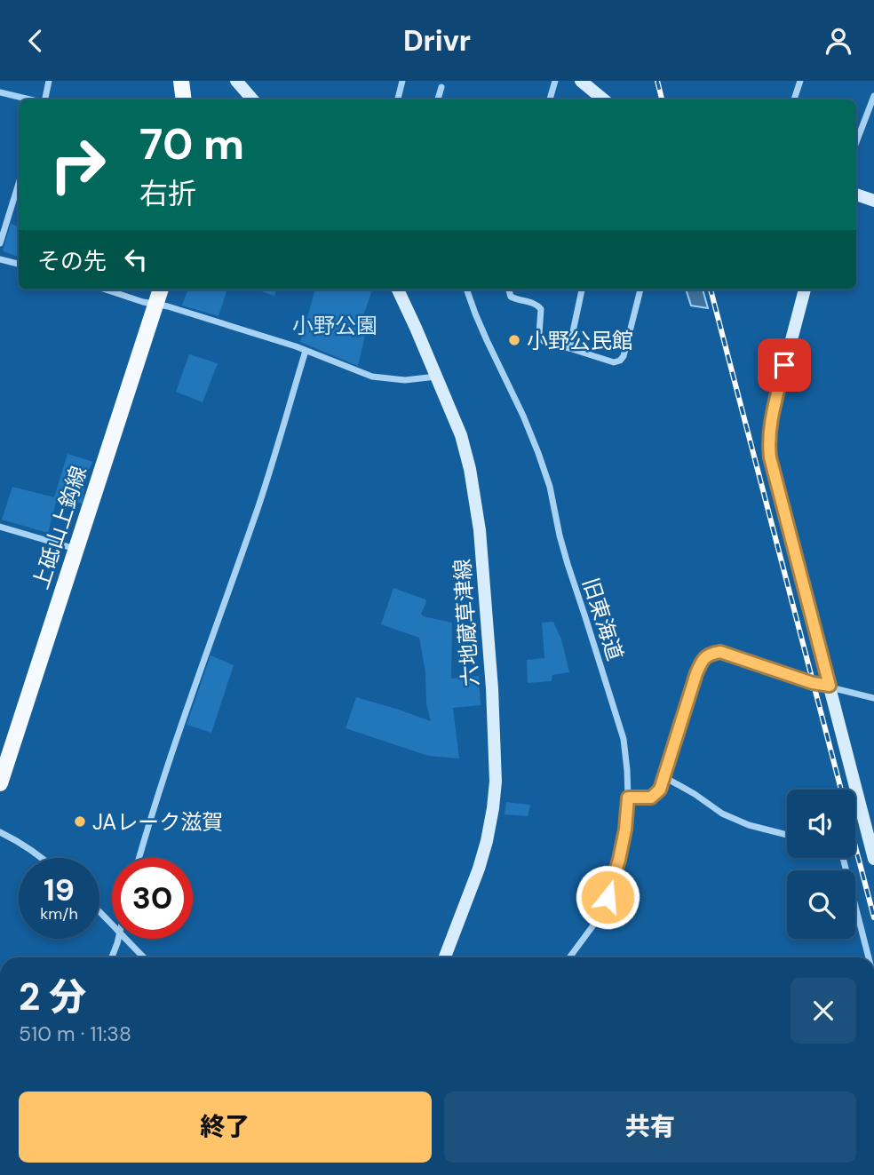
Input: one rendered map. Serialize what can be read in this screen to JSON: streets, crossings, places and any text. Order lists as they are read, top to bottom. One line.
{"streets":{"main road":["上砥山上鈎線","六地蔵草津線"],"street":["旧東海道"]},"parks":["小野公園"],"places":["小野公民館","JAレーク滋賀"],"page":{"header":"Drivr","turn":["70 m","右折"],"then":"その先","speed":"19 km/h","limit":"30","heading":["2 分","510 m · 11:38"],"buttons":["終了","共有"]}}
